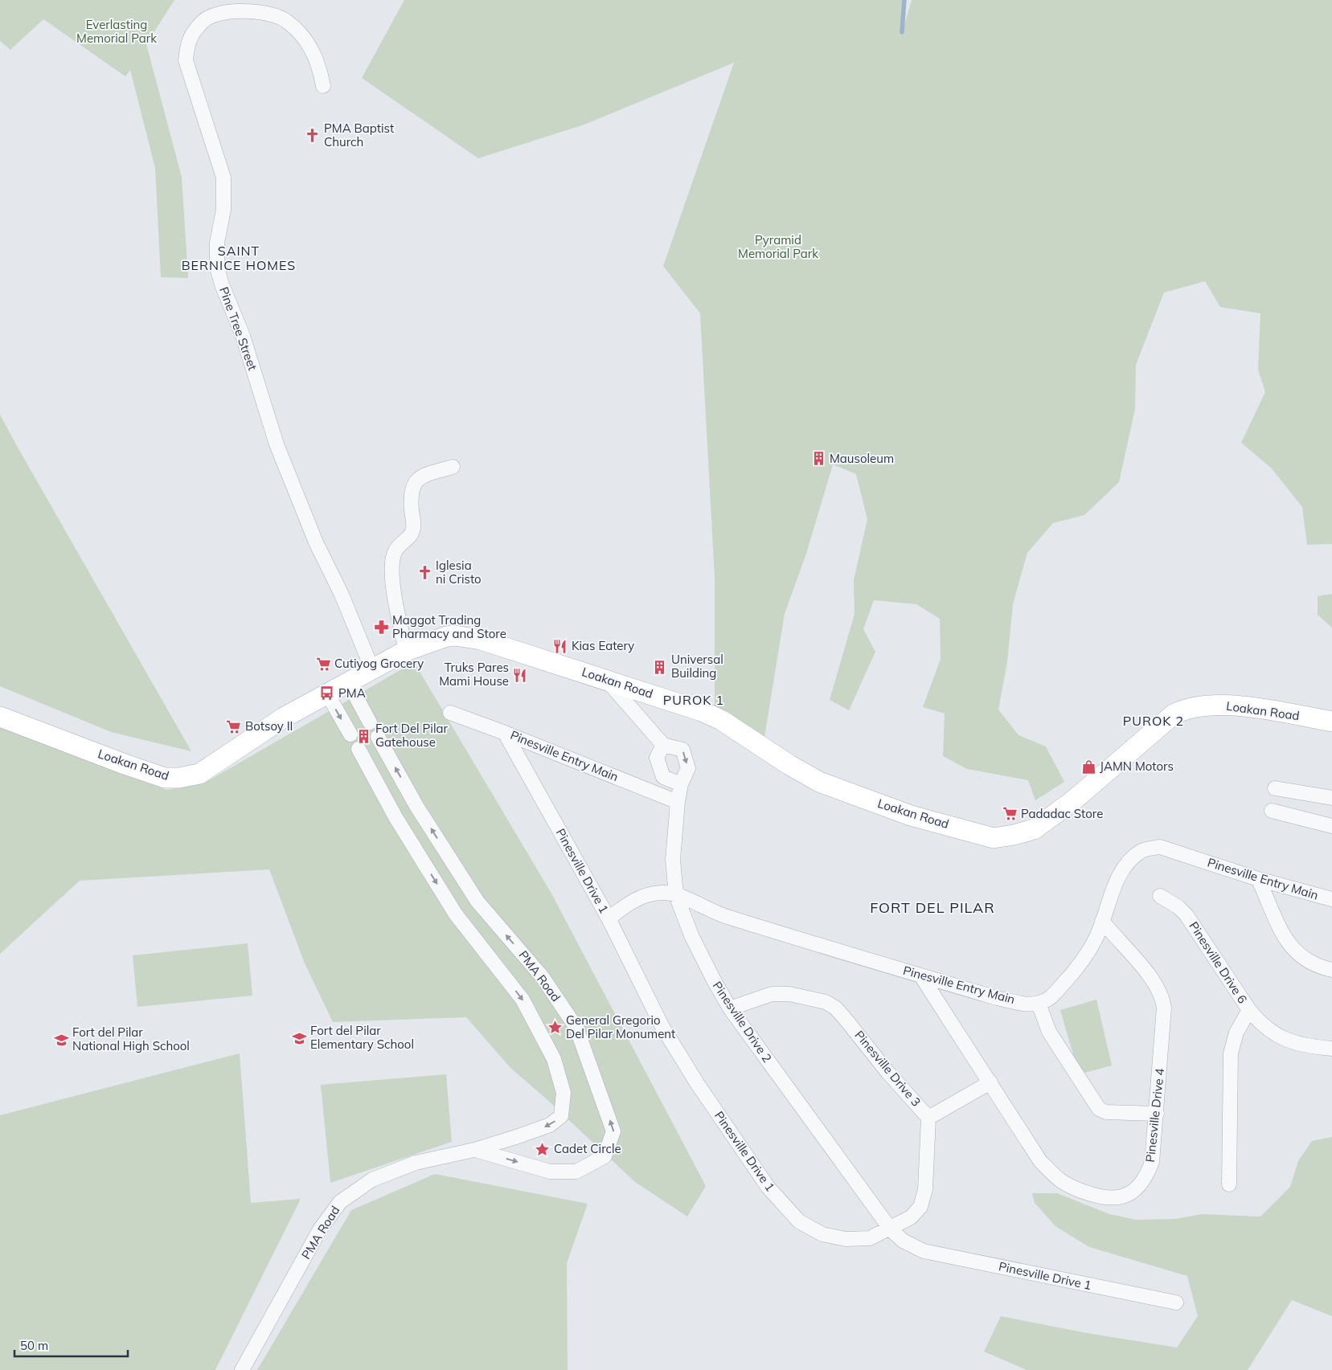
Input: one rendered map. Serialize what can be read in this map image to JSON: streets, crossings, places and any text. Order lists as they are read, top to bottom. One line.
{"streets":{"main road":["Loakan Road"],"street":["Pine Tree Street","Pinesville Entry Main","Pinesville Drive 1","Pinesville Drive 6","PMA Road","Pinesville Drive 2","Pinesville Drive 3","Pinesville Drive 4"]},"crossings":[["Pine Tree Street","Loakan Road"],["Pinesville Entry Main","Pinesville Drive 1"],["Pinesville Entry Main","Pinesville Drive 2"],["Pinesville Entry Main","Pinesville Drive 4"],["Pinesville Drive 1","Pinesville Drive 2"],["Pinesville Drive 1","Pinesville Drive 3"],["Pinesville Drive 2","Pinesville Drive 3"]],"districts":["SAINT BERNICE HOMES","PUROK 1","PUROK 2","FORT DEL PILAR"],"parks":["Everlasting Memorial Park","Pyramid Memorial Park"],"places":{"church":["PMA Baptist Church","Iglesia ni Cristo"],"building":["Mausoleum","Universal Building","Fort Del Pilar Gatehouse"],"pharmacy":["Maggot Trading Pharmacy and Store"],"restaurant":["Kias Eatery","Truks Pares Mami House"],"supermarket":["Cutiyog Grocery","Botsoy II","Padadac Store"],"bus stop":["PMA"],"shop":["JAMN Motors"],"place":["General Gregorio Del Pilar Monument","Cadet Circle"],"school or university":["Fort del Pilar Elementary School","Fort del Pilar National High School"]},"scale_bar":"50 m"}
